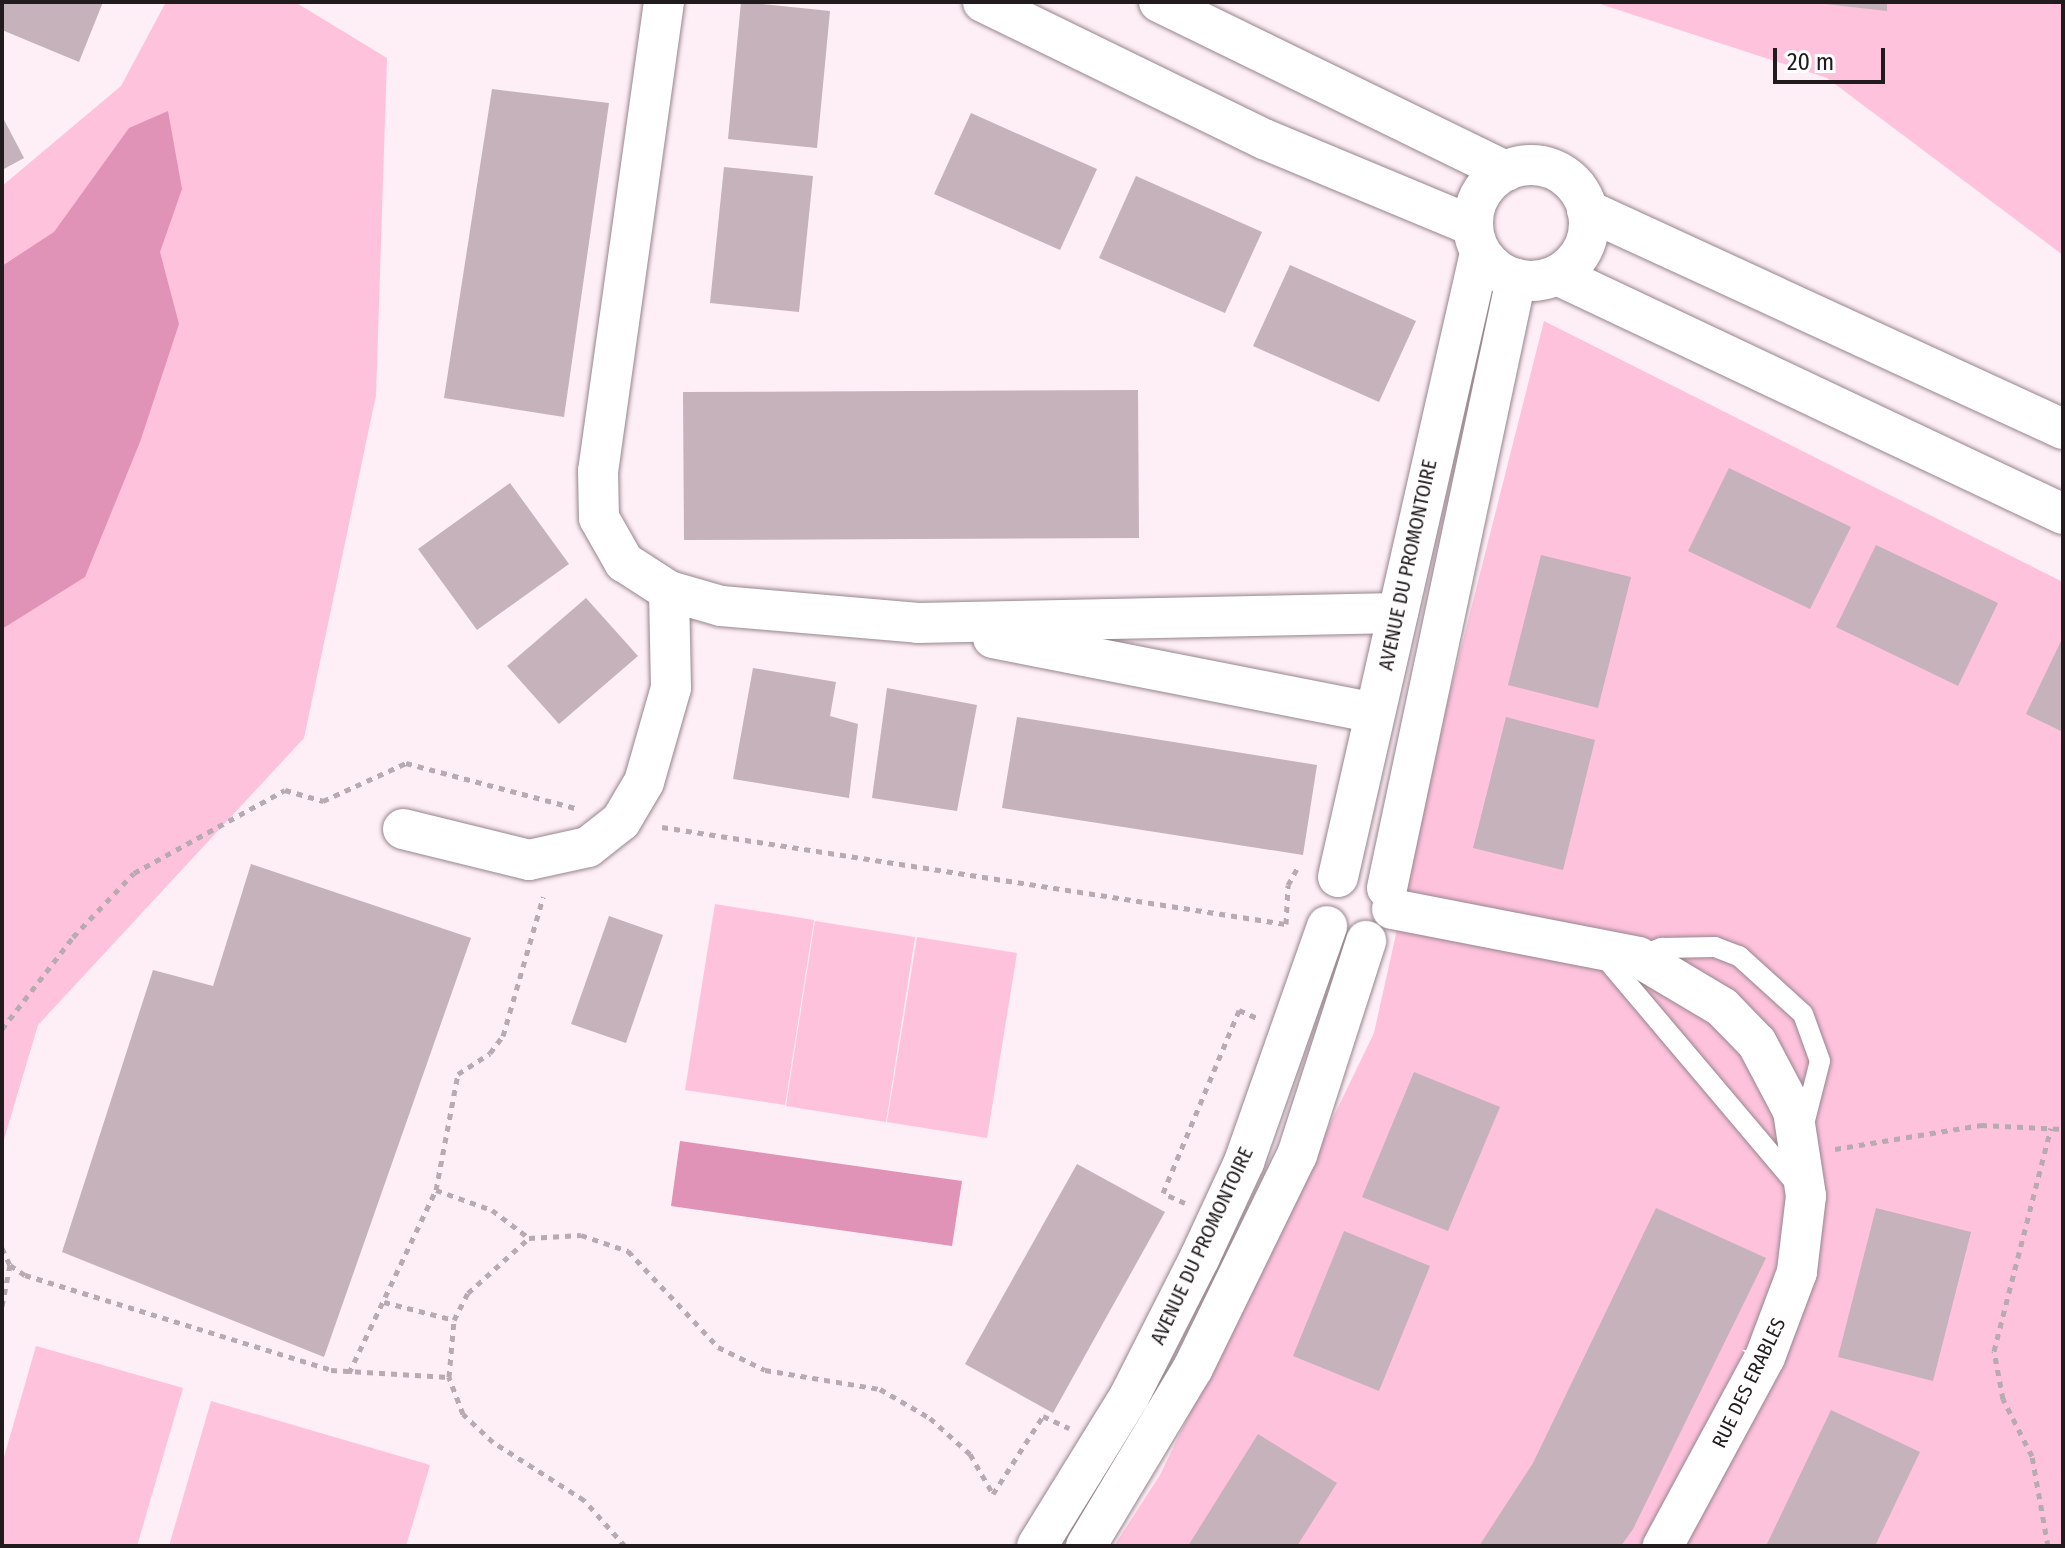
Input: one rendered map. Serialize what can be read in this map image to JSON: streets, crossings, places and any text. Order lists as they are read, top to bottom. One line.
{"streets":{"street":["AVENUE DU PROMONTOIRE","RUE DES ERABLES"]},"crossings":[["AVENUE DU PROMONTOIRE","RUE DES ERABLES"]],"scale_bar":"20 m"}
